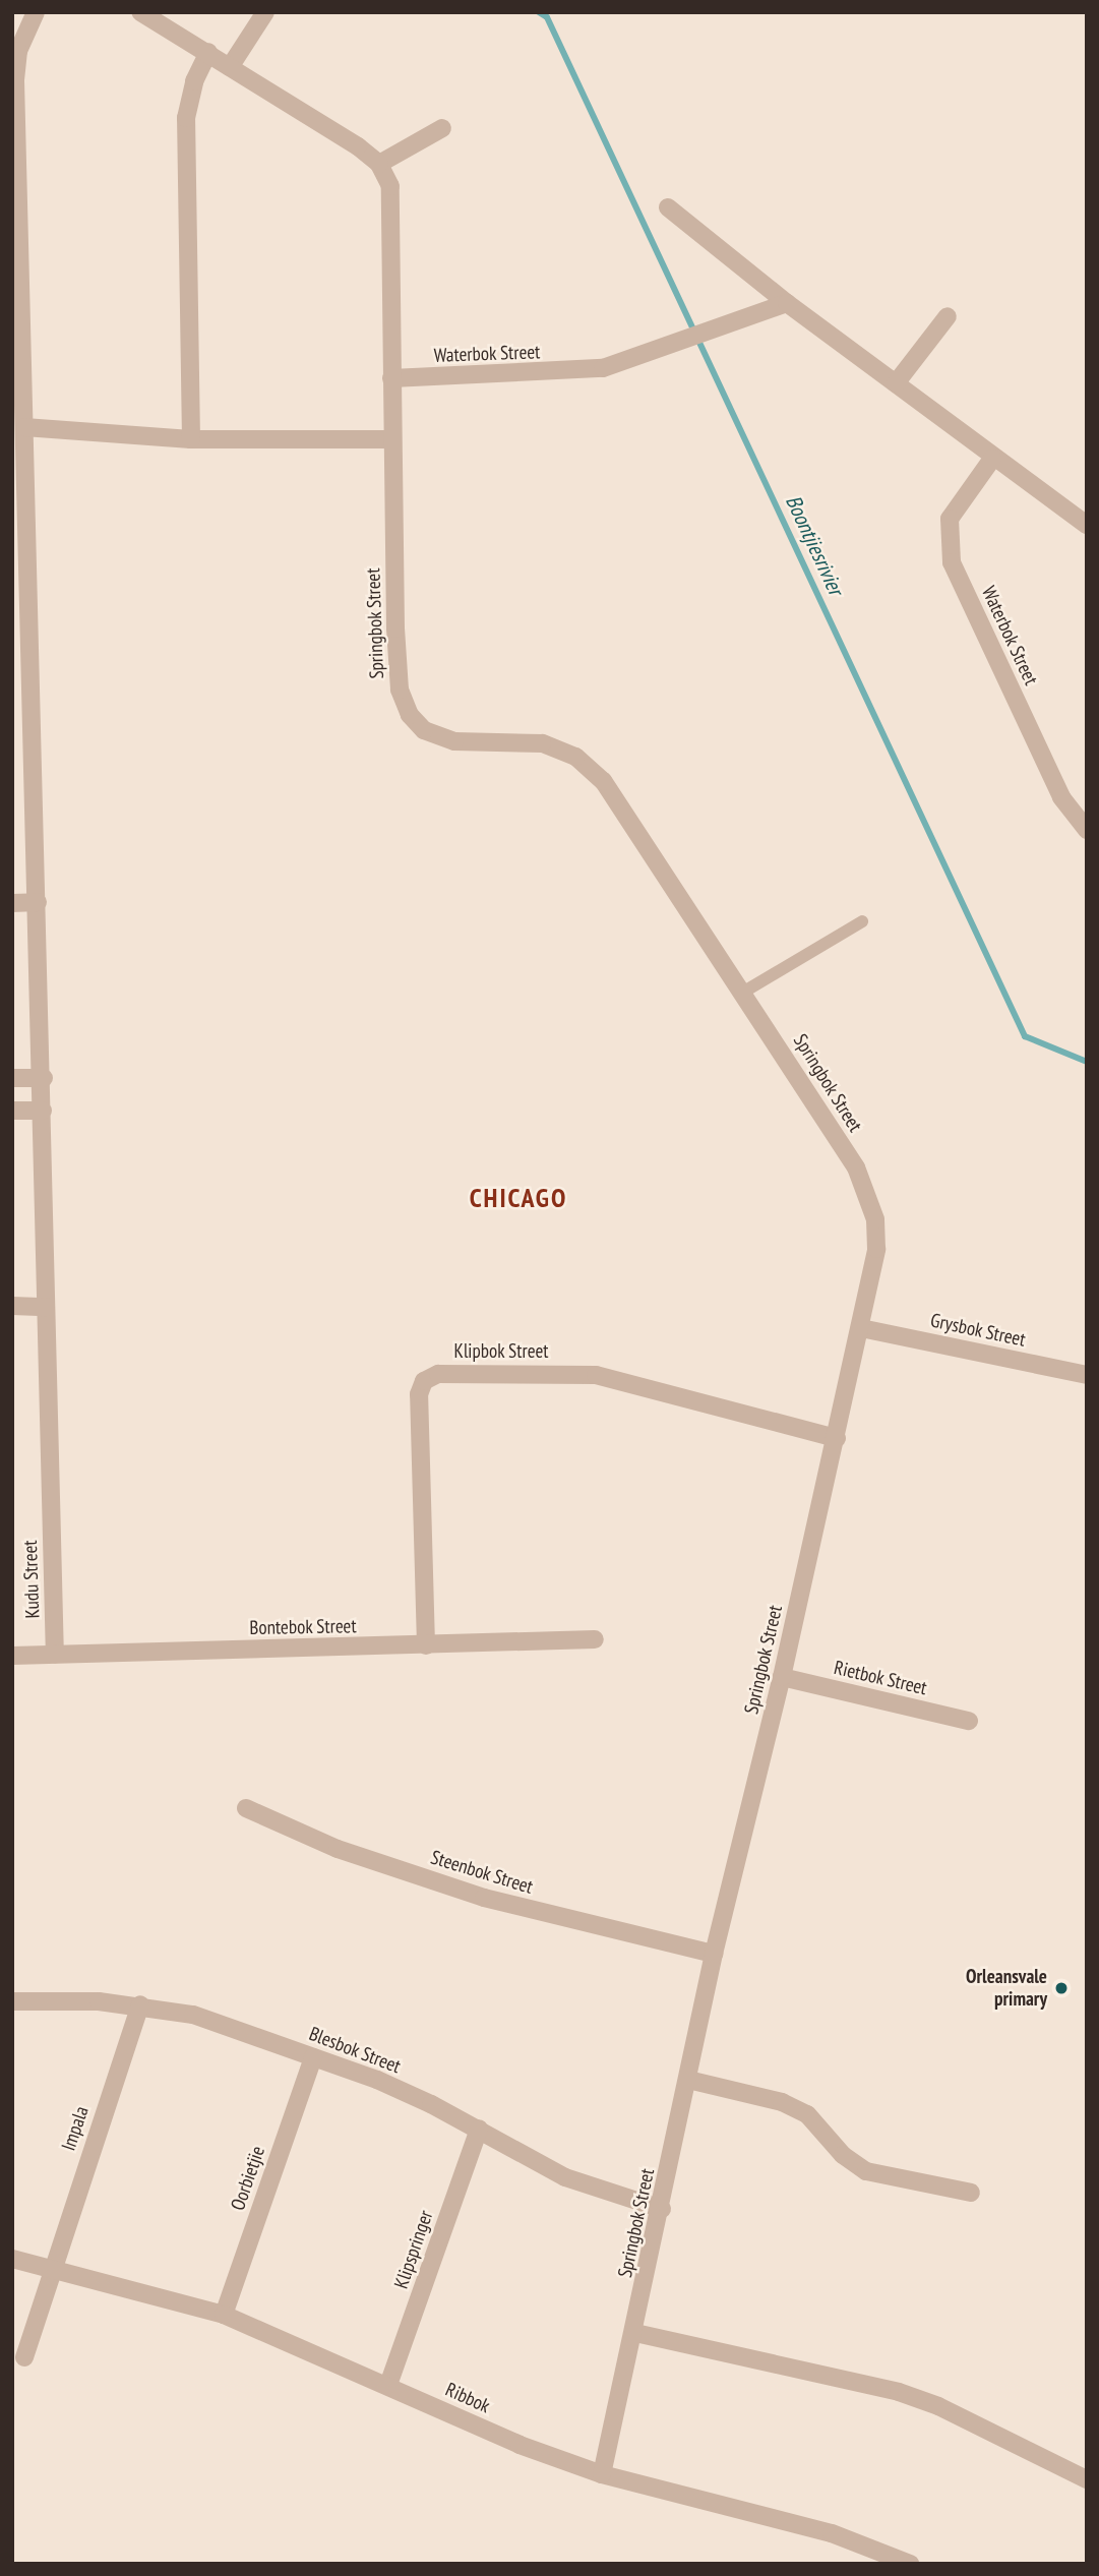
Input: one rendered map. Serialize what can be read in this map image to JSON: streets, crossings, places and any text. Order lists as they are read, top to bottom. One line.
{"streets":{"street":["Waterbok Street","Springbok Street","Grysbok Street","Klipbok Street","Kudu Street","Bontebok Street","Rietbok Street","Steenbok Street","Blesbok Street","Impala","Oorbietjie","Klipspringer","Ribbok"]},"crossings":[["Waterbok Street","Springbok Street"],["Springbok Street","Grysbok Street"],["Springbok Street","Klipbok Street"],["Springbok Street","Rietbok Street"],["Springbok Street","Steenbok Street"],["Springbok Street","Blesbok Street"],["Springbok Street","Ribbok"],["Klipbok Street","Bontebok Street"],["Kudu Street","Bontebok Street"],["Blesbok Street","Impala"],["Blesbok Street","Oorbietjie"],["Blesbok Street","Klipspringer"],["Impala","Ribbok"],["Oorbietjie","Ribbok"],["Klipspringer","Ribbok"]],"districts":["CHICAGO"],"water":["Boontjiesrivier"],"places":["Orleansvale primary"]}
